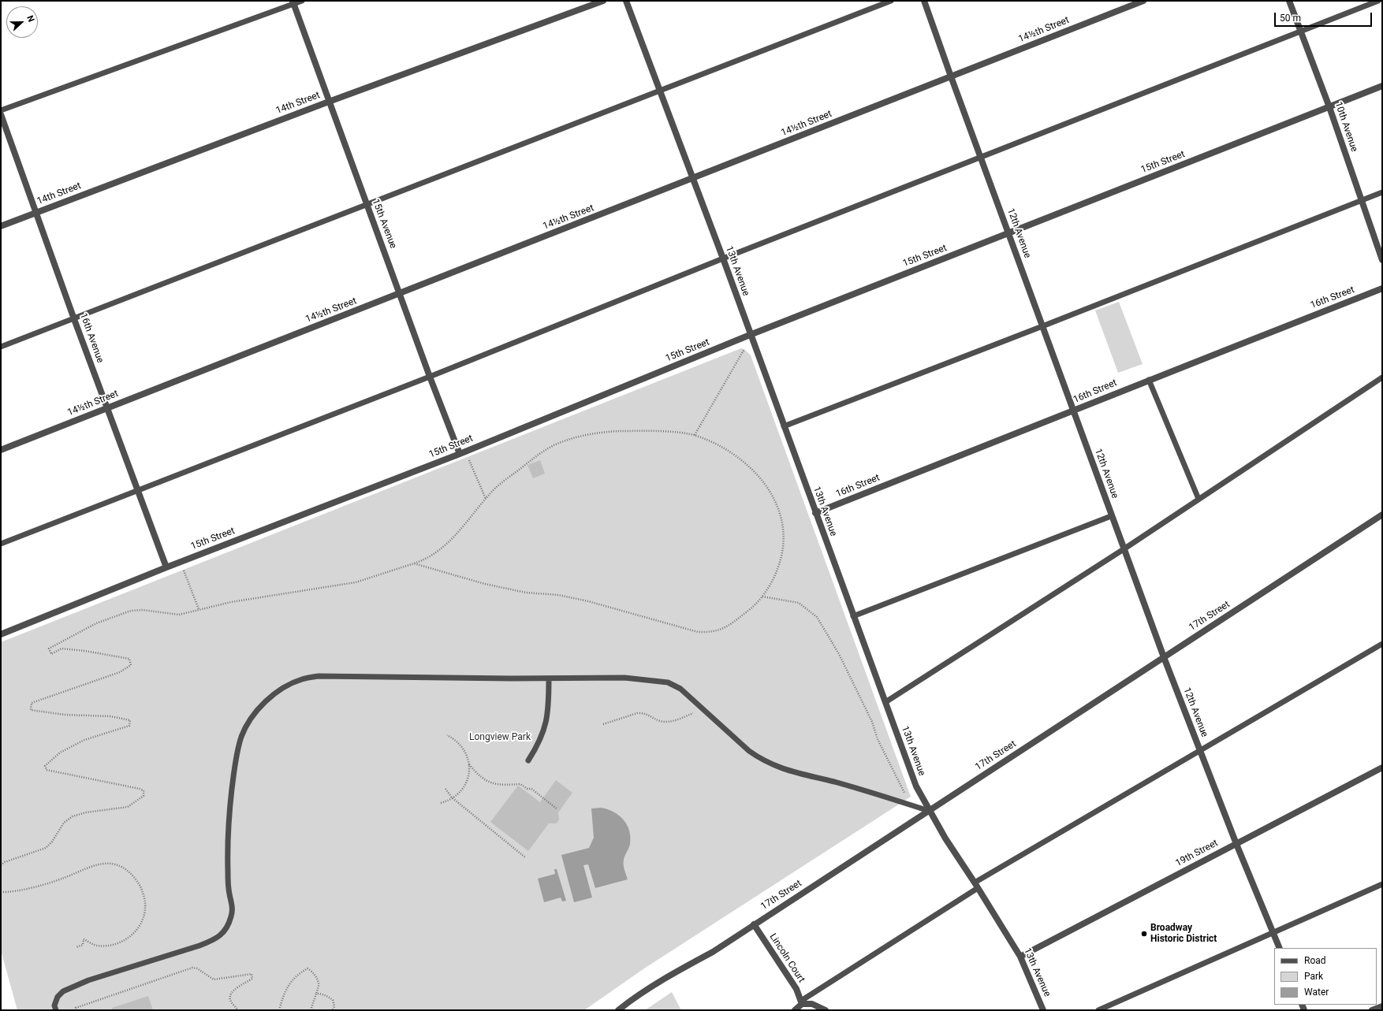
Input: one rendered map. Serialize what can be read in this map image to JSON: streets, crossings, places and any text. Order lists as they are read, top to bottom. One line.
{"streets":{"street":["14½th Street","14th Street","10th Avenue","15th Street","15th Avenue","12th Avenue","13th Avenue","16th Street","16th Avenue","17th Street","19th Street","Lincoln Court"]},"crossings":[["14½th Street","15th Avenue"],["14½th Street","12th Avenue"],["14½th Street","13th Avenue"],["14½th Street","16th Avenue"],["14th Street","15th Avenue"],["14th Street","16th Avenue"],["10th Avenue","15th Street"],["15th Street","15th Avenue"],["15th Street","12th Avenue"],["15th Street","13th Avenue"],["15th Street","16th Avenue"],["12th Avenue","16th Street"],["12th Avenue","17th Street"],["12th Avenue","19th Street"],["13th Avenue","16th Street"],["13th Avenue","17th Street"],["13th Avenue","19th Street"],["17th Street","Lincoln Court"]],"parks":["Longview Park"],"places":["Broadway Historic District"],"legend":["Road","Park","Water"],"scale_bar":"50 m","north":"right"}
